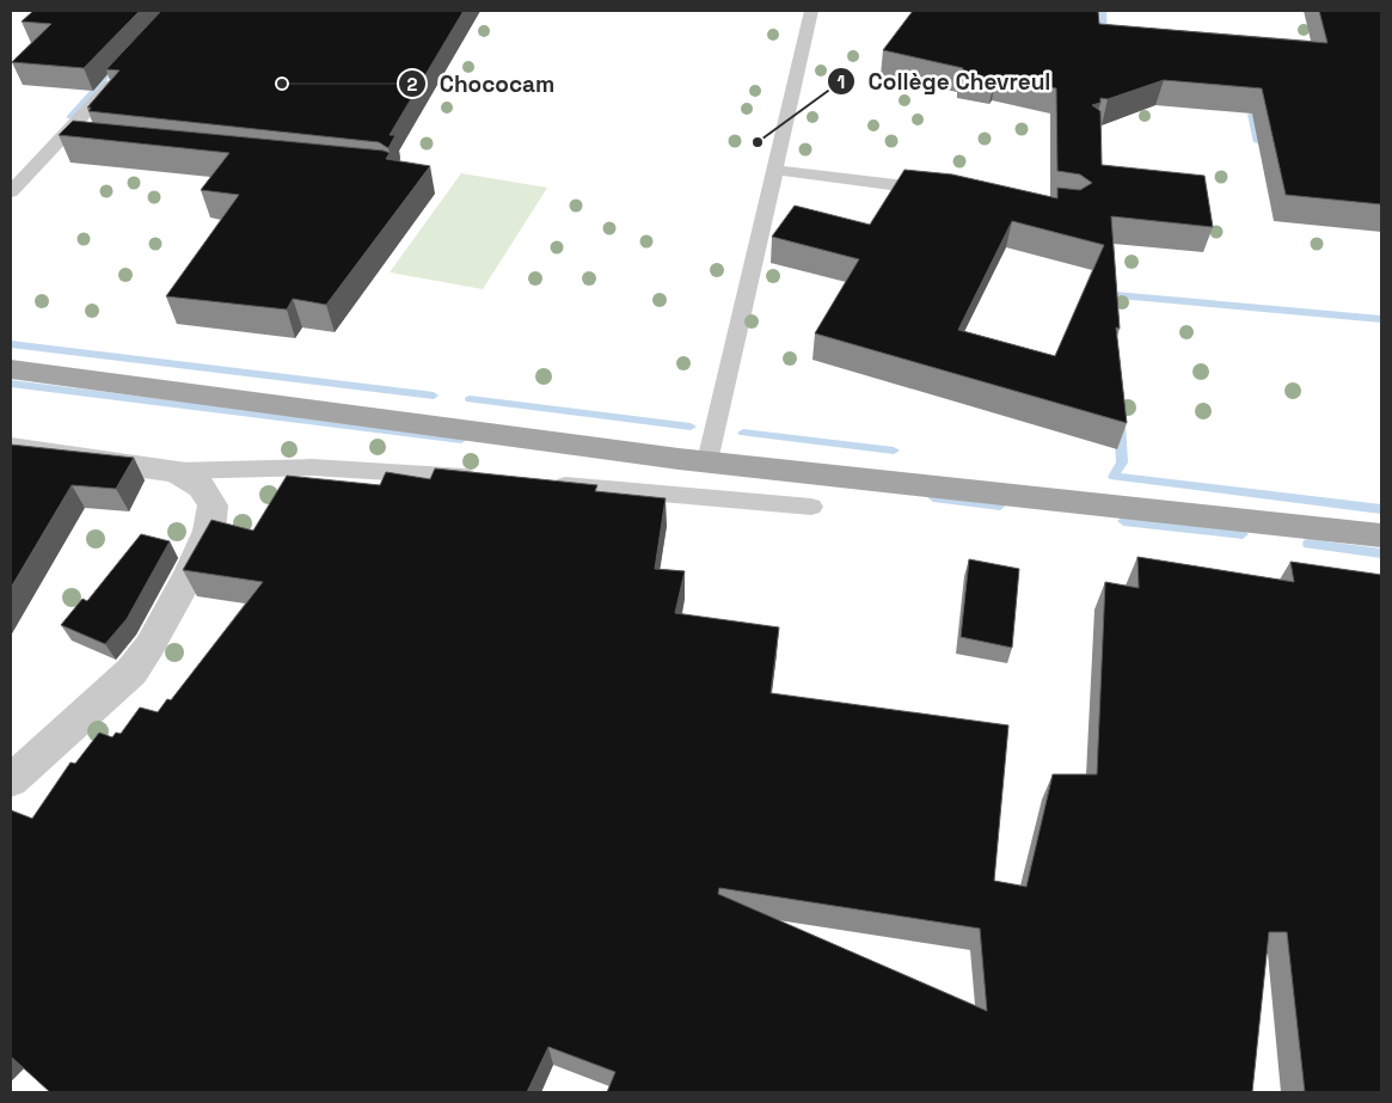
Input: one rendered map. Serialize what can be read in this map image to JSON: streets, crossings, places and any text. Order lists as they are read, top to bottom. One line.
{"places":["Chococam","Collège Chevreul"]}
